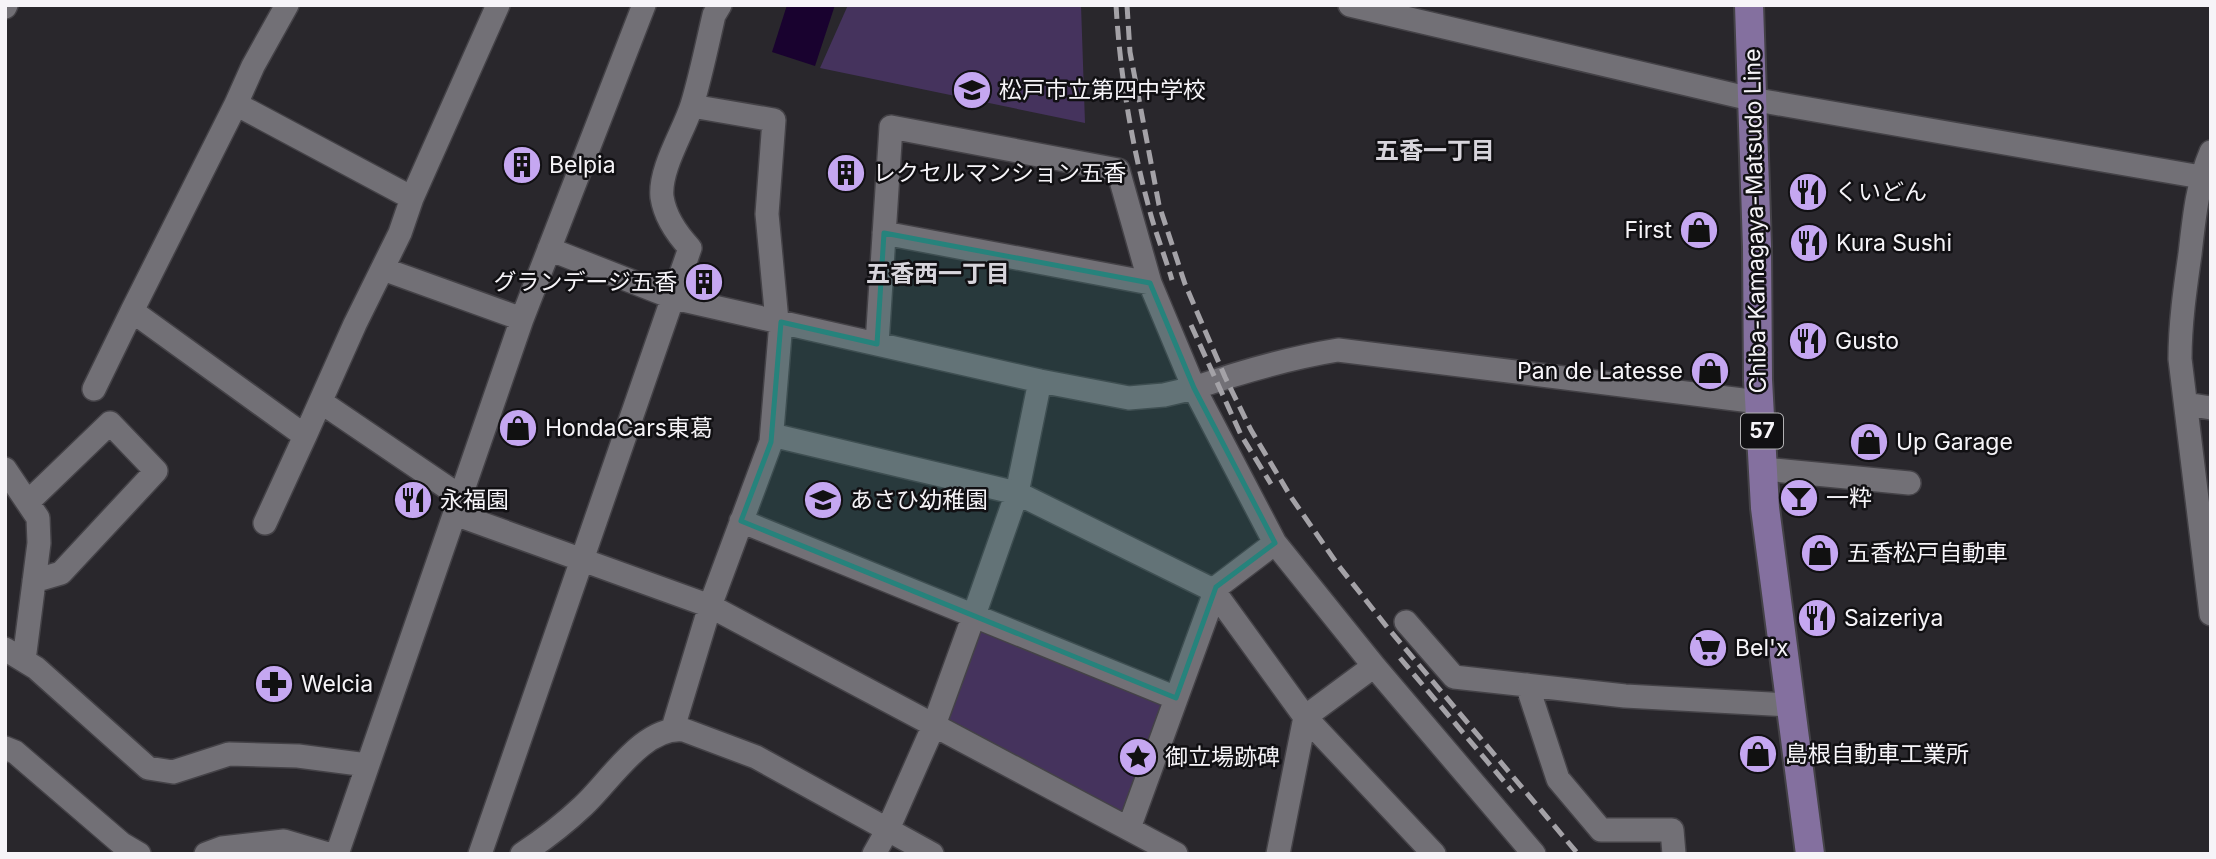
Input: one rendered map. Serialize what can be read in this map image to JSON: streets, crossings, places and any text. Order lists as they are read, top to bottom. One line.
{"streets":{"main road":["Chiba-Kamagaya-Matsudo Line","57"]},"districts":["五香一丁目","五香西一丁目"],"places":{"school or university":["松戸市立第四中学校","あさひ幼稚園"],"building":["Belpia","レクセルマンション五香","グランデージ五香"],"restaurant":["くいどん","Kura Sushi","Gusto","永福園","Saizeriya"],"shop":["First","Pan de Latesse","HondaCars東葛","Up Garage","五香松戸自動車","島根自動車工業所"],"bar":["一粋"],"supermarket":["Bel'x"],"pharmacy":["Welcia"],"place":["御立場跡碑"]}}
